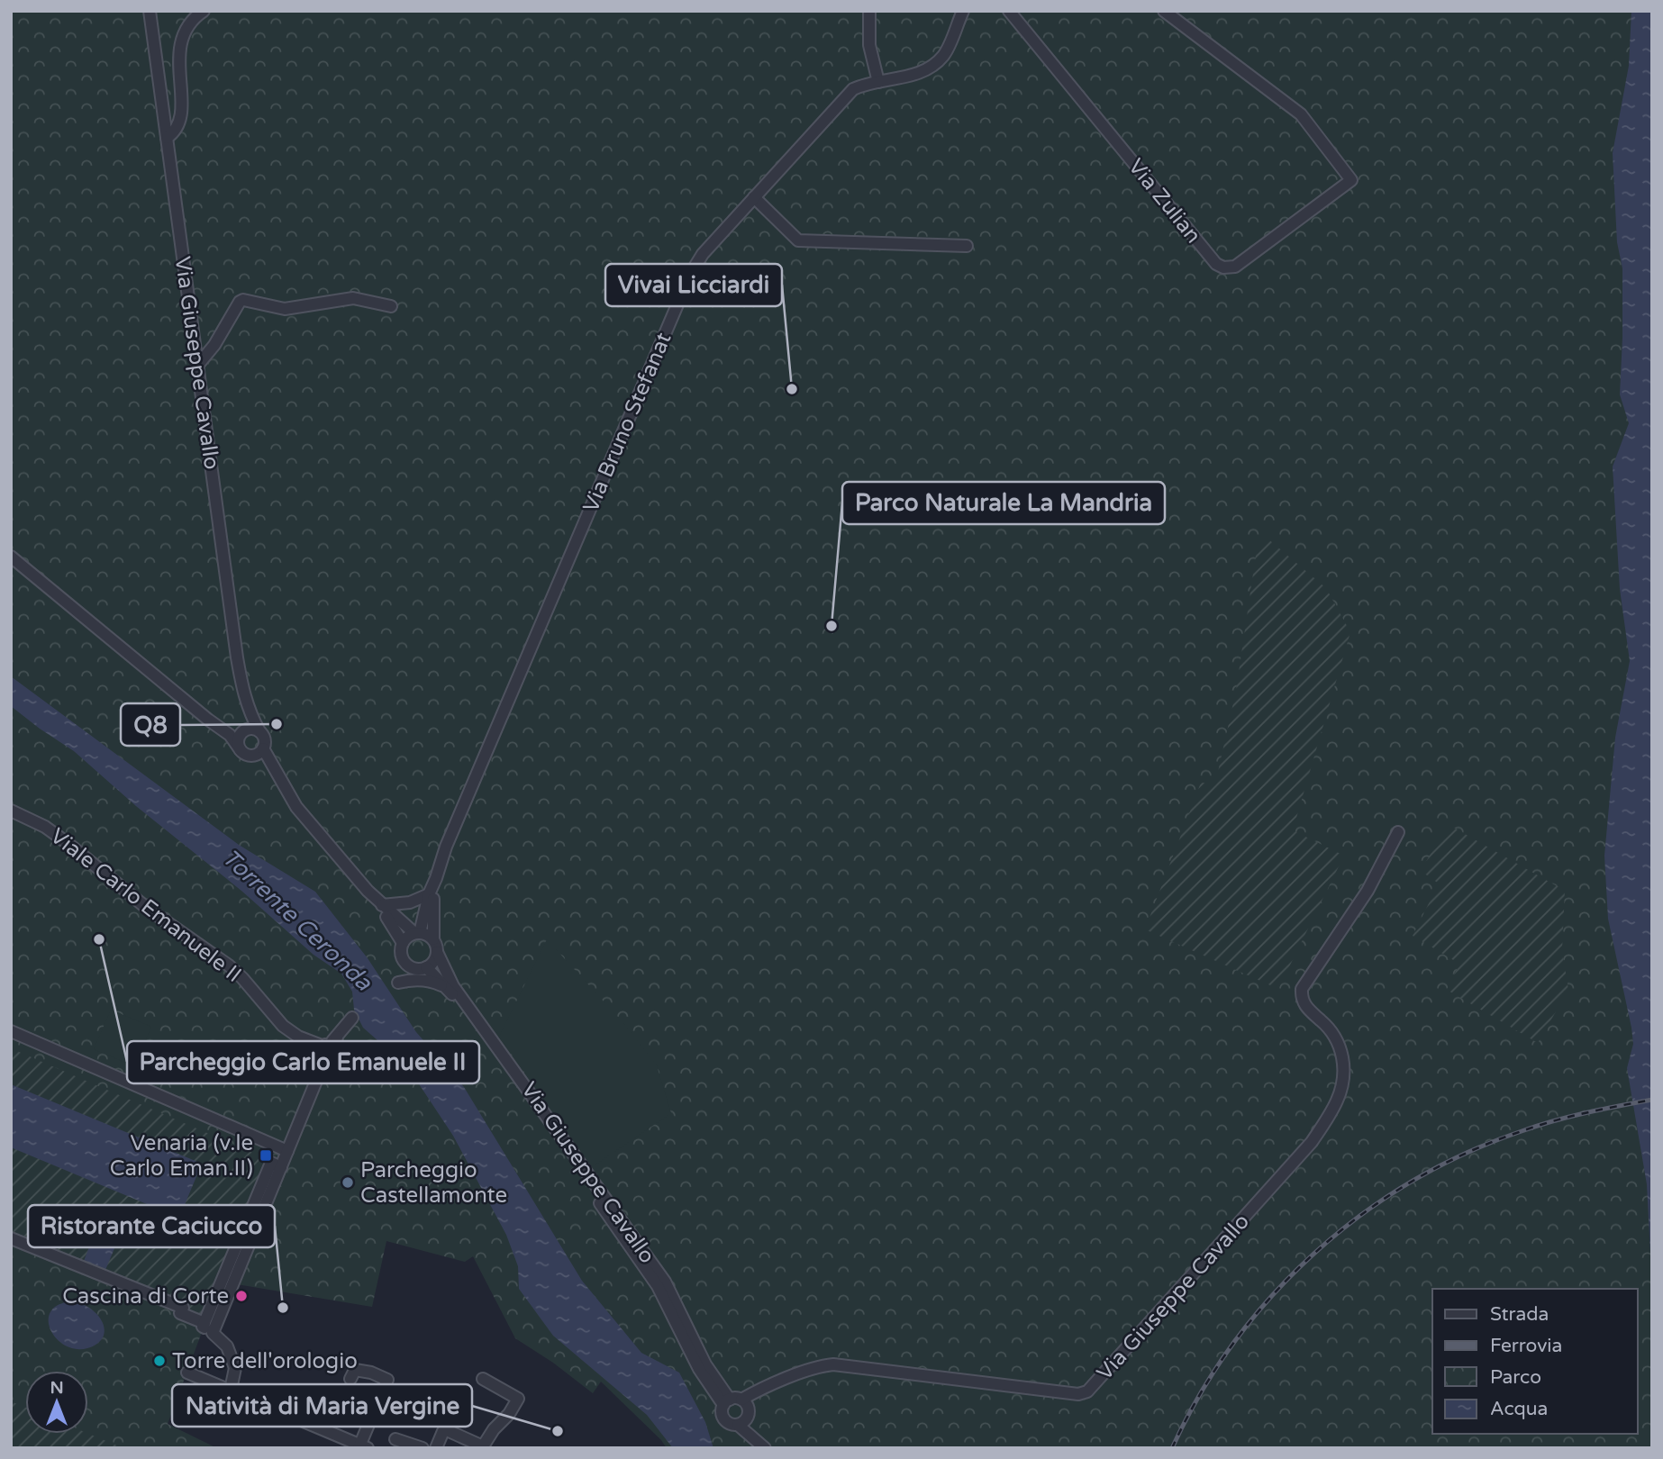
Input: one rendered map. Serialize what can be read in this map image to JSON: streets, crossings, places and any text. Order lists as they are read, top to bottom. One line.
{"streets":{"street":["Via Zulian","Via Giuseppe Cavallo","Via Bruno Stefanat","Viale Carlo Emanuele II"]},"crossings":[["Via Giuseppe Cavallo","Via Bruno Stefanat"]],"water":["Torrente Ceronda"],"places":{"other":["Vivai Licciardi","Parco Naturale La Mandria","Q8","Parcheggio Carlo Emanuele II","Parcheggio Castellamonte","Cascina di Corte","Ristorante Caciucco","Torre dell'orologio","Natività di Maria Vergine"],"transit":["Venaria (v.le Carlo Eman.II)"]},"legend":["Strada","Ferrovia","Parco","Acqua"],"north":"top"}
